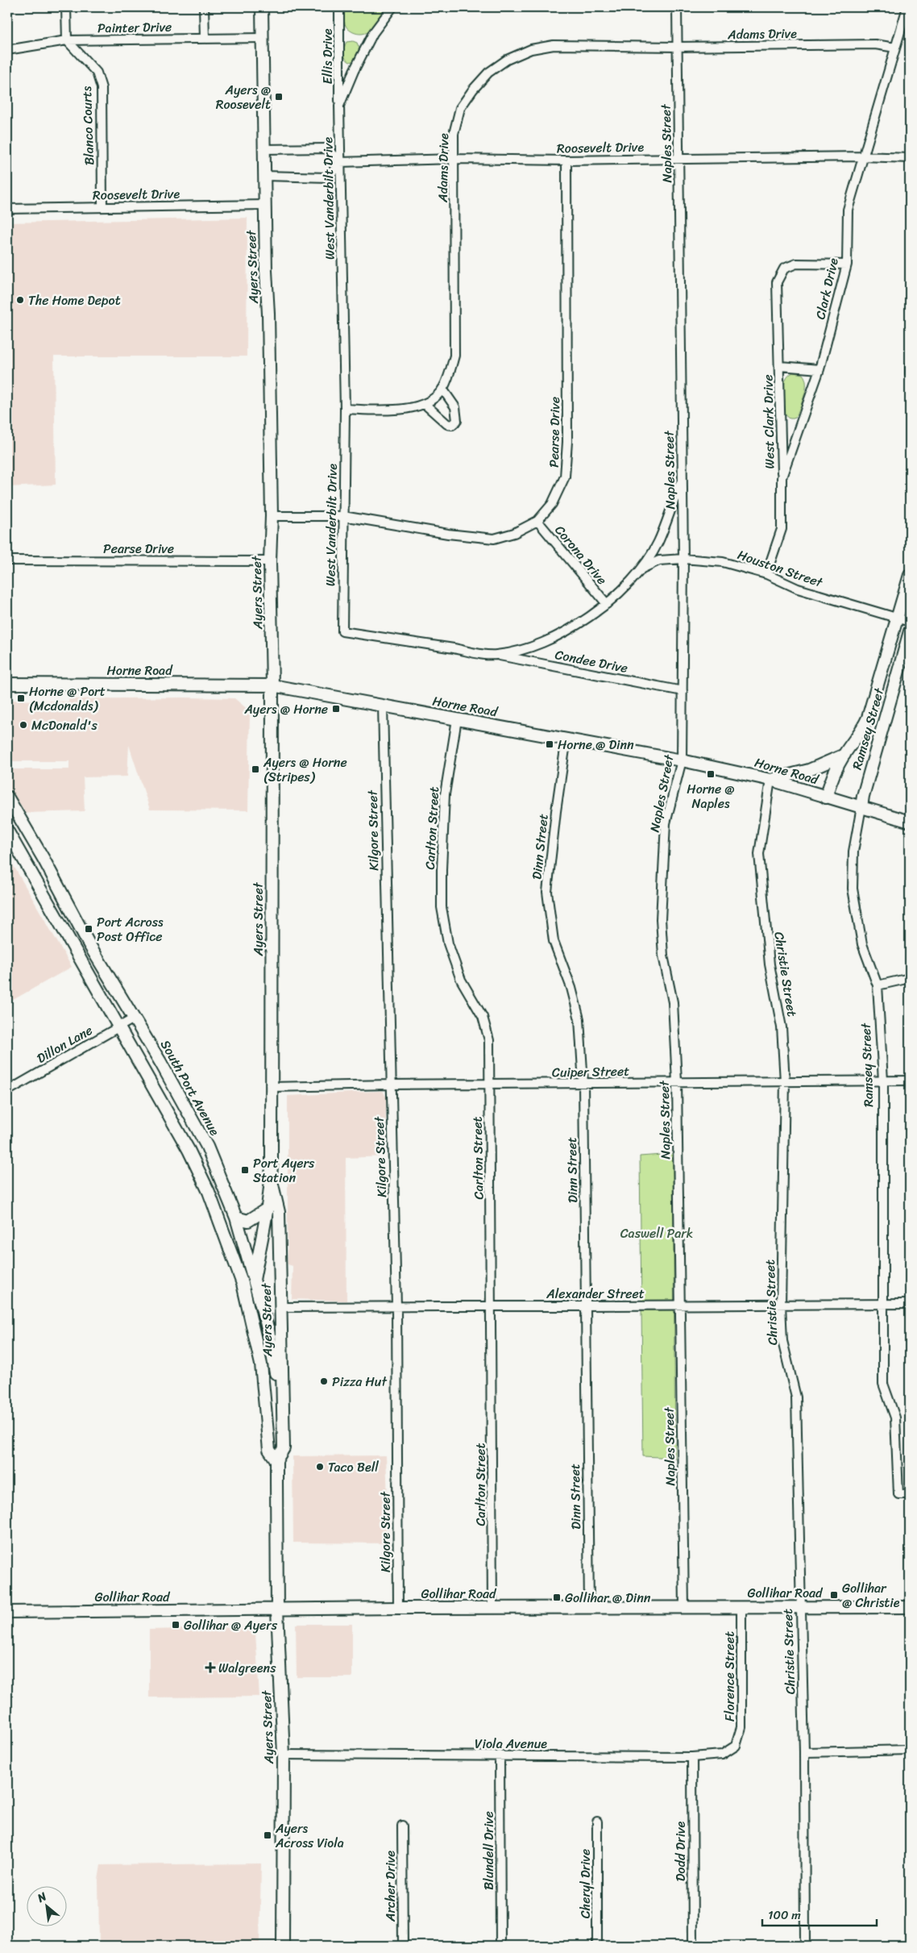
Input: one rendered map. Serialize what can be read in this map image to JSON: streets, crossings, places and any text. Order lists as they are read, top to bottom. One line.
{"streets":{"main road":["Ayers Street","Horne Road","Ramsey Street","South Port Avenue","Gollihar Road"],"street":["Painter Drive","Adams Drive","Ellis Drive","Blanco Courts","Naples Street","Roosevelt Drive","West Vanderbilt Drive","Clark Drive","West Clark Drive","Pearse Drive","Corona Drive","Houston Street","Condee Drive","Carlton Street","Kilgore Street","Dinn Street","Christie Street","Dillon Lane","Cuiper Street","Alexander Street","Florence Street","Viola Avenue","Blundell Drive","Dodd Drive","Cheryl Drive","Archer Drive"]},"crossings":[["Painter Drive","Blanco Courts"],["Painter Drive","Ayers Street"],["Adams Drive","Naples Street"],["Adams Drive","Roosevelt Drive"],["Adams Drive","West Vanderbilt Drive"],["Adams Drive","Clark Drive"],["Ellis Drive","West Vanderbilt Drive"],["Blanco Courts","Roosevelt Drive"],["Naples Street","Roosevelt Drive"],["Naples Street","West Vanderbilt Drive"],["Naples Street","Houston Street"],["Naples Street","Condee Drive"],["Naples Street","Horne Road"],["Naples Street","Cuiper Street"],["Naples Street","Alexander Street"],["Naples Street","Gollihar Road"],["Roosevelt Drive","West Vanderbilt Drive"],["Roosevelt Drive","Ayers Street"],["Roosevelt Drive","Clark Drive"],["Roosevelt Drive","Pearse Drive"],["West Vanderbilt Drive","Pearse Drive"],["West Vanderbilt Drive","Corona Drive"],["West Vanderbilt Drive","Houston Street"],["West Vanderbilt Drive","Condee Drive"],["Ayers Street","Pearse Drive"],["Ayers Street","Horne Road"],["Ayers Street","Cuiper Street"],["Ayers Street","South Port Avenue"],["Ayers Street","Alexander Street"],["Ayers Street","Gollihar Road"],["Ayers Street","Viola Avenue"],["Clark Drive","West Clark Drive"],["Clark Drive","Houston Street"],["Pearse Drive","Corona Drive"],["Houston Street","Ramsey Street"],["Horne Road","Ramsey Street"],["Horne Road","Carlton Street"],["Horne Road","Kilgore Street"],["Horne Road","Dinn Street"],["Horne Road","Christie Street"],["Ramsey Street","Cuiper Street"],["Ramsey Street","Alexander Street"],["Carlton Street","Cuiper Street"],["Carlton Street","Alexander Street"],["Carlton Street","Gollihar Road"],["Kilgore Street","Cuiper Street"],["Kilgore Street","Alexander Street"],["Kilgore Street","Gollihar Road"],["Dinn Street","Cuiper Street"],["Dinn Street","Alexander Street"],["Dinn Street","Gollihar Road"],["Christie Street","Cuiper Street"],["Christie Street","Alexander Street"],["Christie Street","Gollihar Road"],["Dillon Lane","South Port Avenue"],["Gollihar Road","Florence Street"],["Florence Street","Viola Avenue"],["Viola Avenue","Blundell Drive"],["Viola Avenue","Dodd Drive"]],"parks":["Caswell Park"],"places":{"transit":["Ayers @ Roosevelt","Horne @ Port (Mcdonalds)","Ayers @ Horne","Horne @ Dinn","Ayers @ Horne (Stripes)","Horne @ Naples","Port Across Post Office","Port Ayers Station","Gollihar @ Christie","Gollihar @ Dinn","Gollihar @ Ayers","Ayers Across Viola"],"other":["The Home Depot","McDonald's","Pizza Hut","Taco Bell"],"health":["Walgreens"]},"scale_bar":"100 m","north":"top left"}
